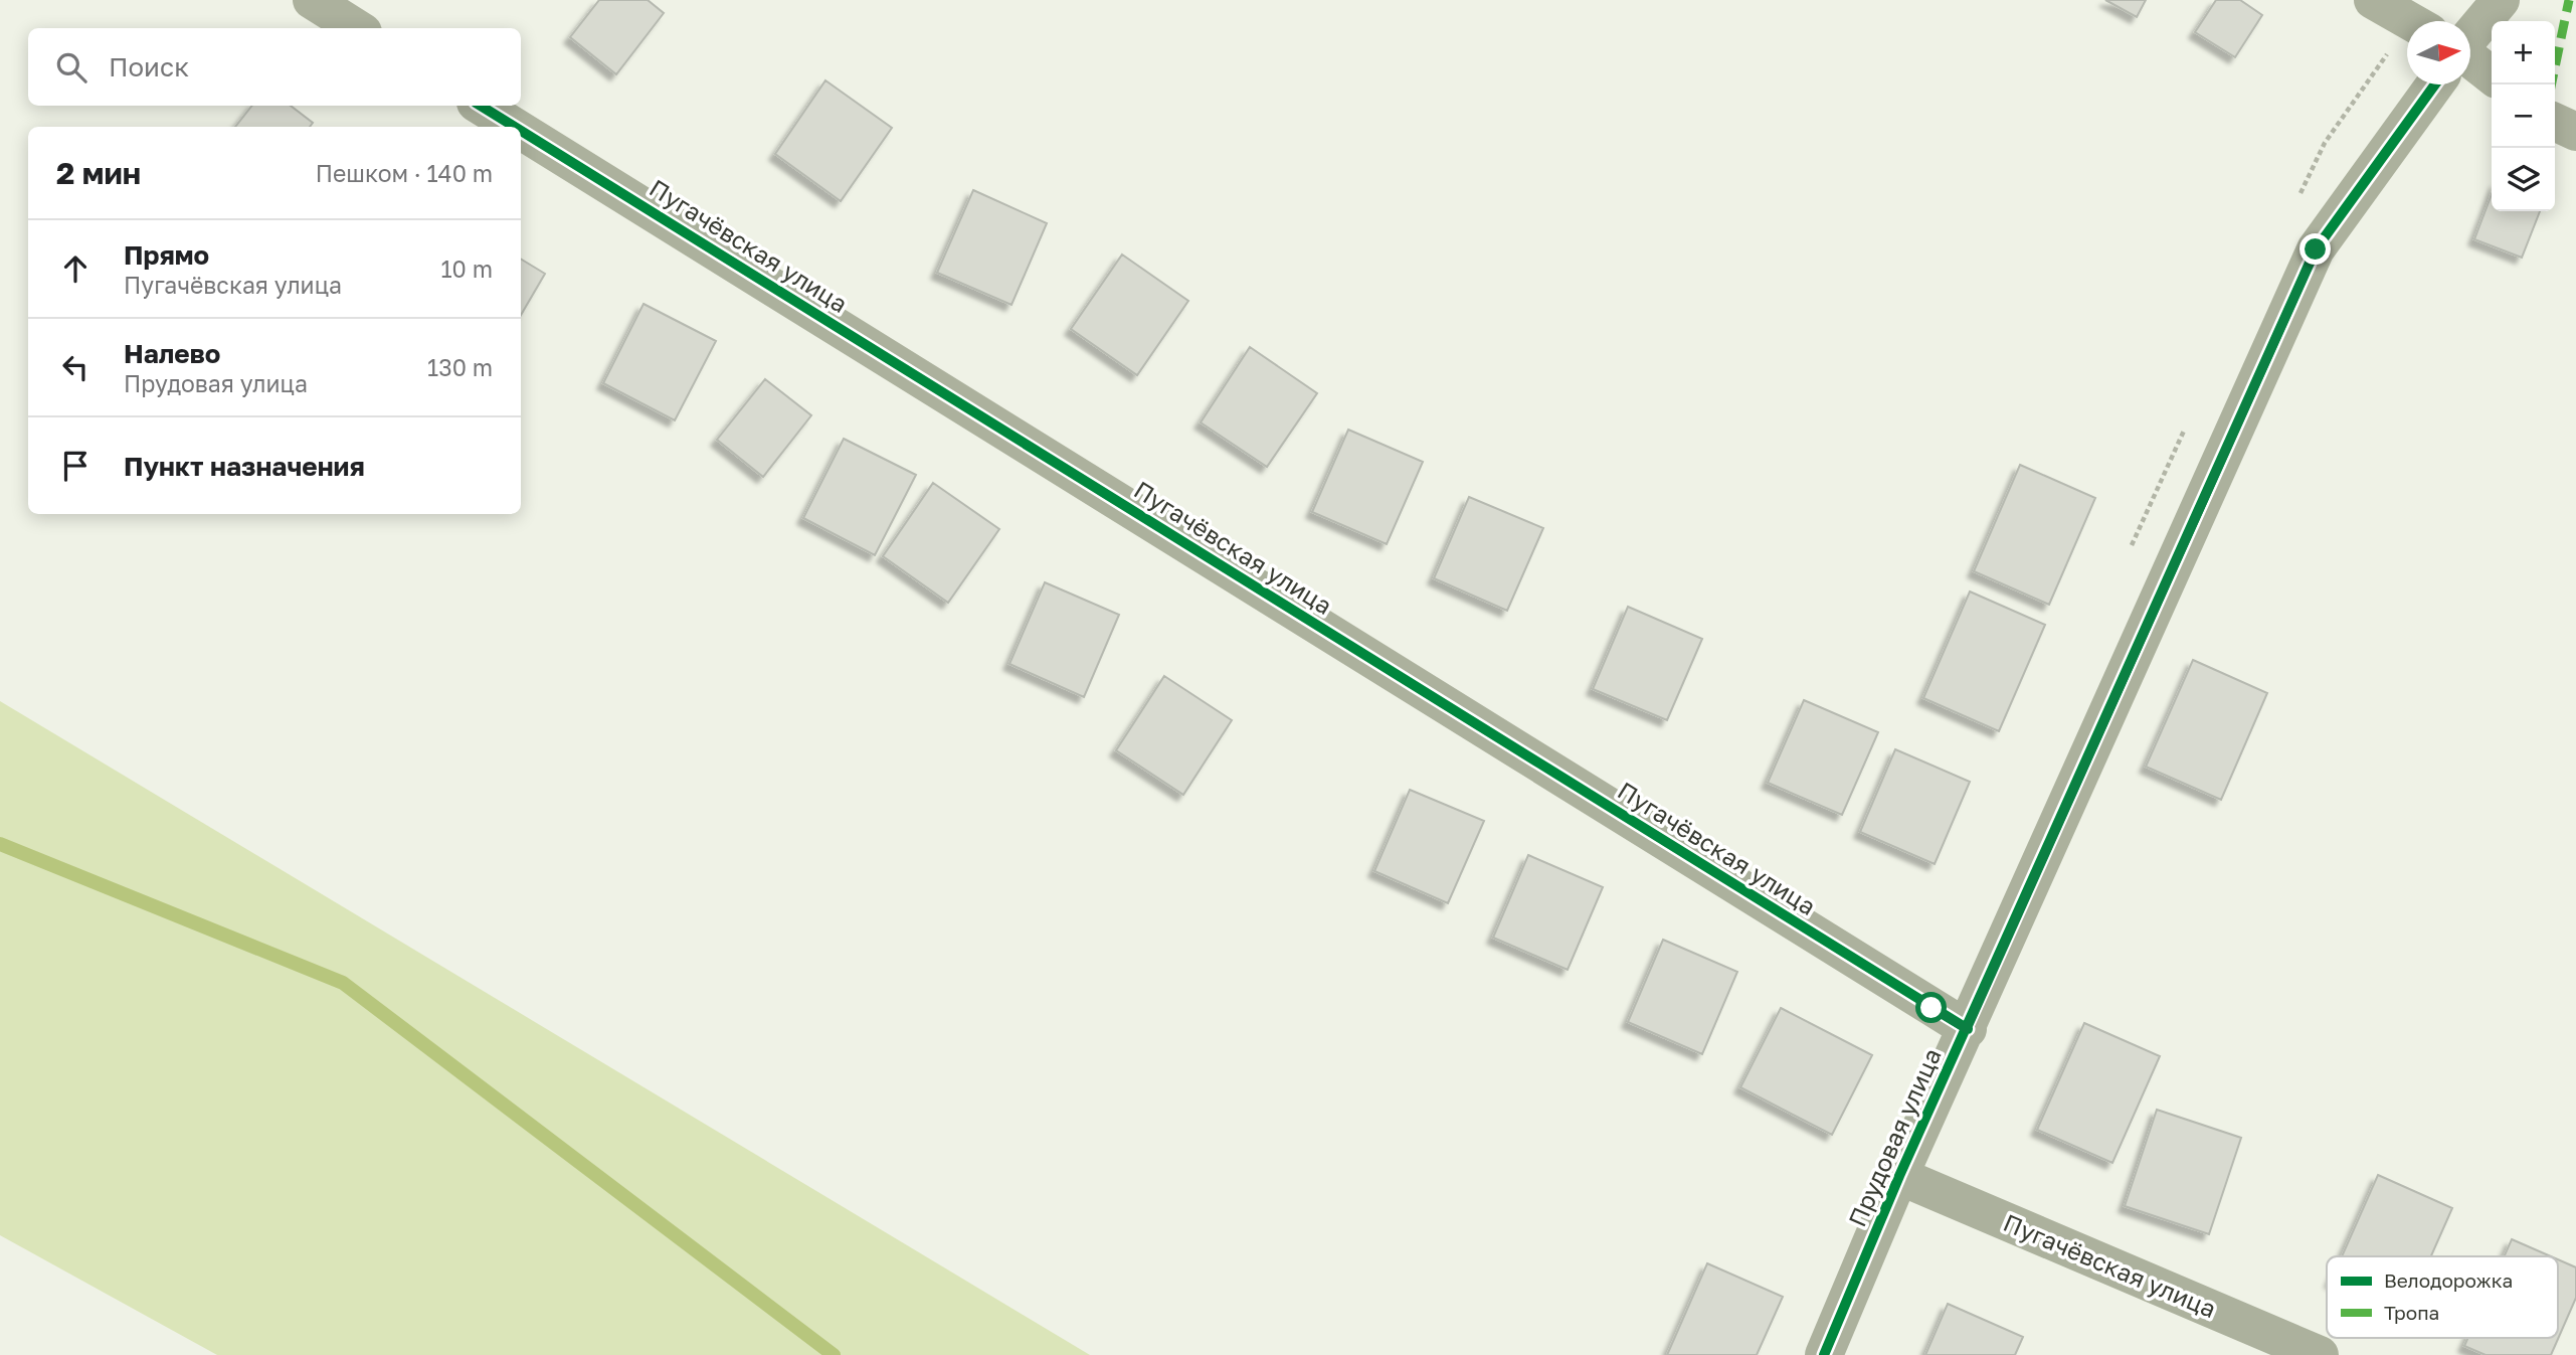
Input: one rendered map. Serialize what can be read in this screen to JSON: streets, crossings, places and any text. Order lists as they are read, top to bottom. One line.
{"streets":{"street":["Пугачёвская улица","Прудовая улица"]},"crossings":[["Пугачёвская улица","Прудовая улица"]],"legend":["Велодорожка","Тропа"],"north":"right","page":{"map_buttons":["+","−"],"search":"Поиск","heading":["2 мин","Пешком · 140 m"],"list":[["Прямо","Пугачёвская улица","10 m"],["Налево","Прудовая улица","130 m"],"Пункт назначения"]}}
